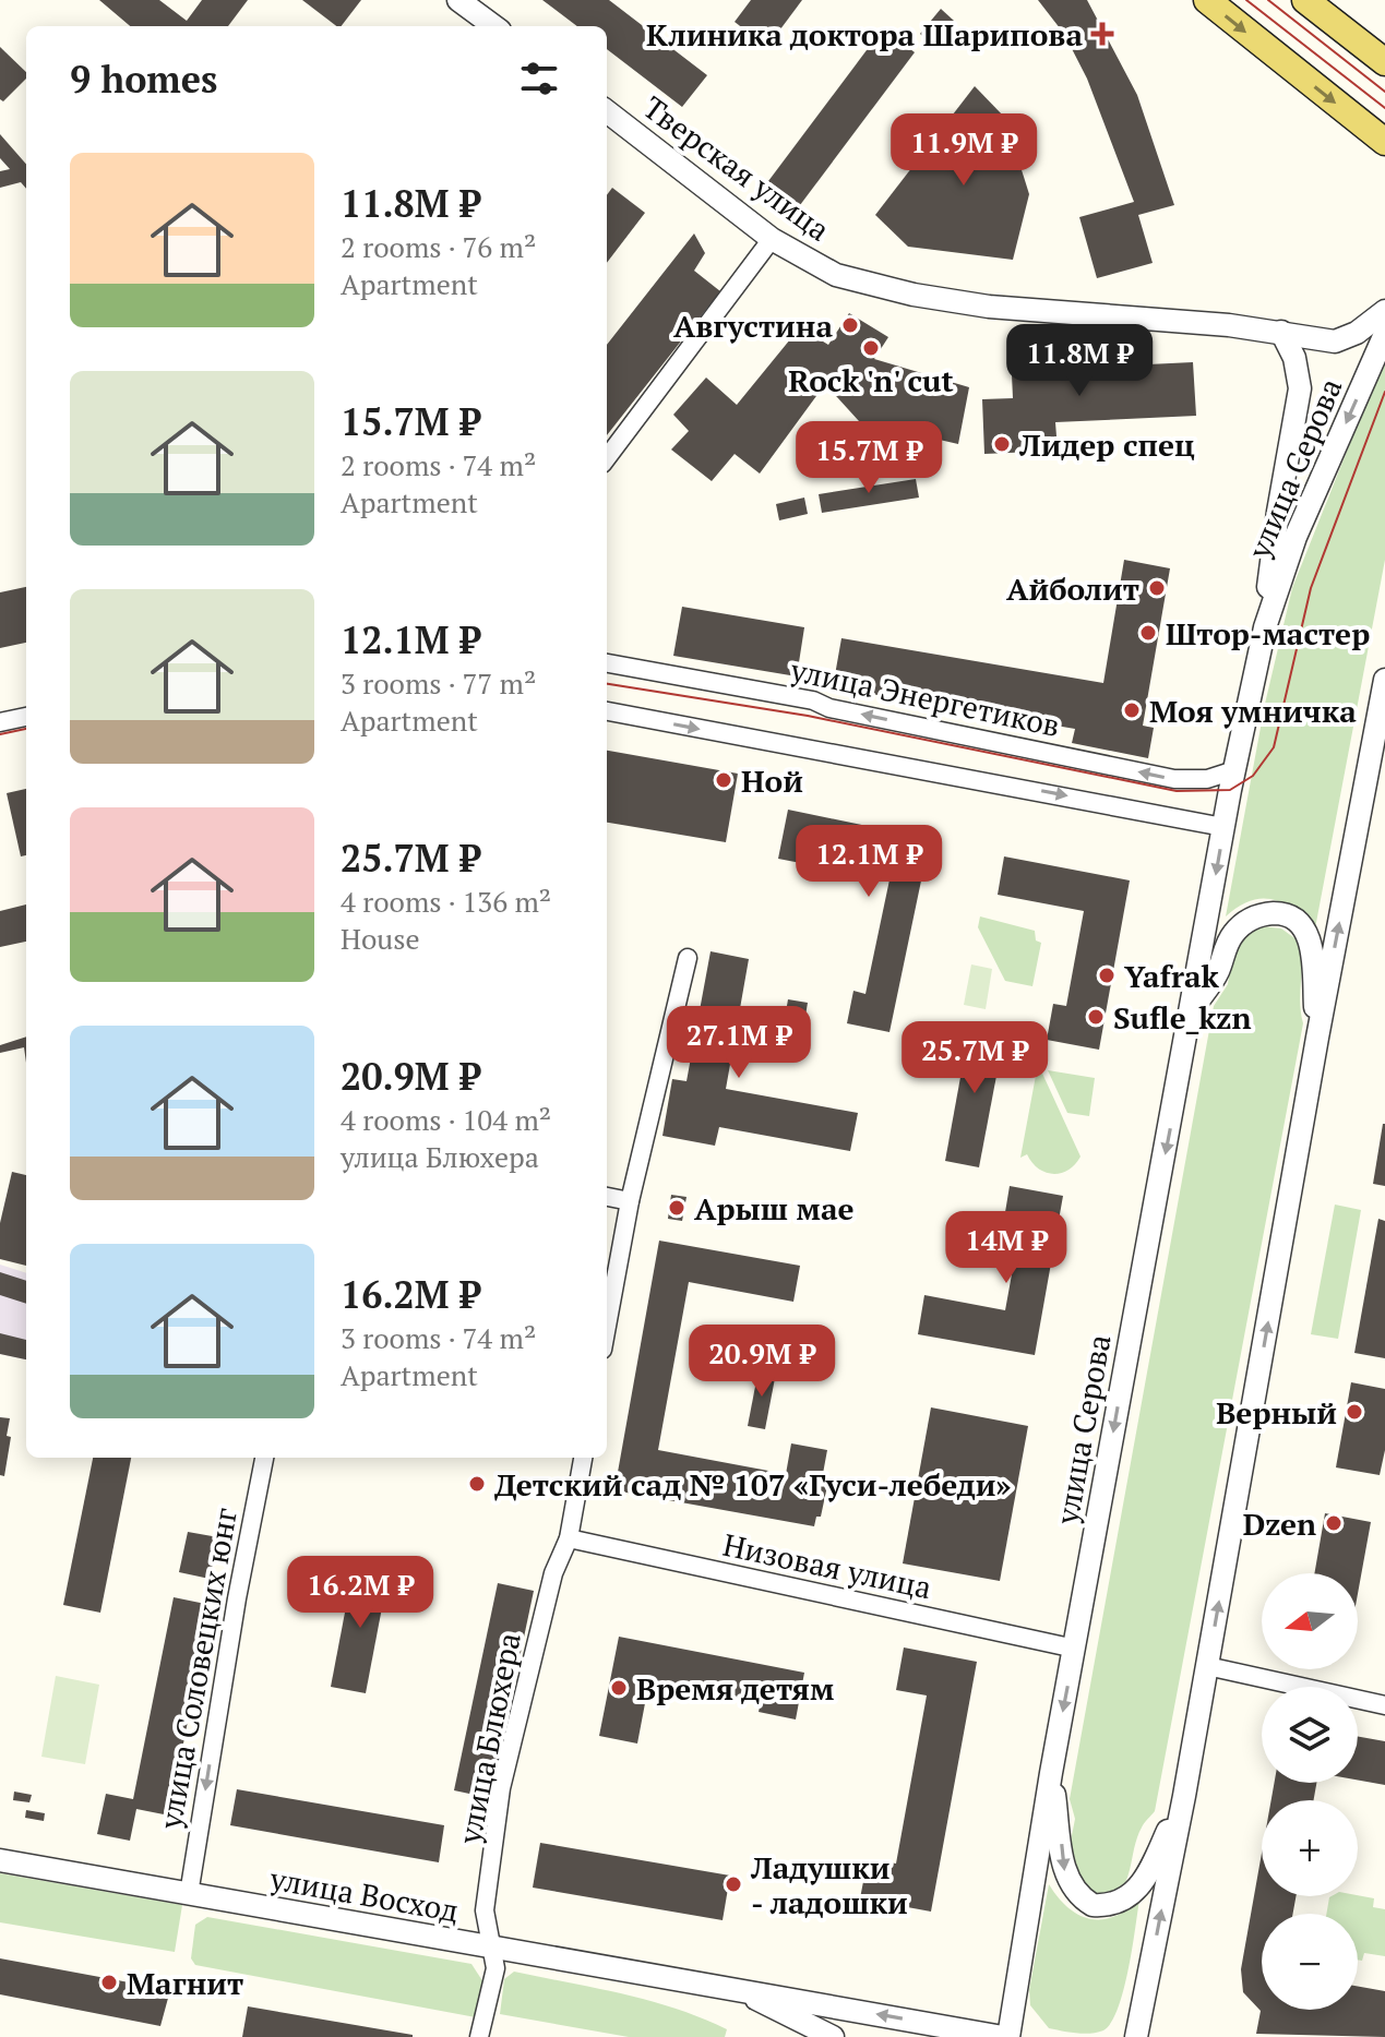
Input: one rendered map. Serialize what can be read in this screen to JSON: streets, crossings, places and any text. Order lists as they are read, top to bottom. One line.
{"streets":{"street":["Тверская улица","улица Серова","улица Энергетиков","Низовая улица","улица Соловецких юнг","улица Блюхера","улица Восход"]},"crossings":[["Тверская улица","улица Серова"],["улица Серова","улица Энергетиков"],["улица Серова","Низовая улица"],["улица Серова","улица Восход"],["Низовая улица","улица Блюхера"],["улица Соловецких юнг","улица Восход"],["улица Блюхера","улица Восход"]],"one_way":["улица Соловецких юнг"],"places":{"health":["Клиника доктора Шарипова"],"other":["Августина","Rock 'n' cut","Лидер спец","Айболит","Штор-мастер","Моя умничка","Ной","Yafrak","Sufle_kzn","Арыш мае","Верный","Детский сад № 107 «Гуси-лебеди»","Dzen","Время детям","Ладушки - ладошки","Магнит"]},"north":"left","page":{"heading":"9 homes","price":["11.9M ₽","11.8M ₽","15.7M ₽","12.1M ₽","27.1M ₽","25.7M ₽","14M ₽","20.9M ₽","16.2M ₽"],"list":[{"name":"11.8M ₽","note":"2 rooms · 76 m² · Apartment"},{"name":"15.7M ₽","note":"2 rooms · 74 m² · Apartment"},{"name":"12.1M ₽","note":"3 rooms · 77 m² · Apartment"},{"name":"25.7M ₽","note":"4 rooms · 136 m² · House"},{"name":"20.9M ₽","note":"4 rooms · 104 m² · улица Блюхера"},{"name":"16.2M ₽","note":"3 rooms · 74 m² · Apartment"}],"map_buttons":["+","−"]}}
